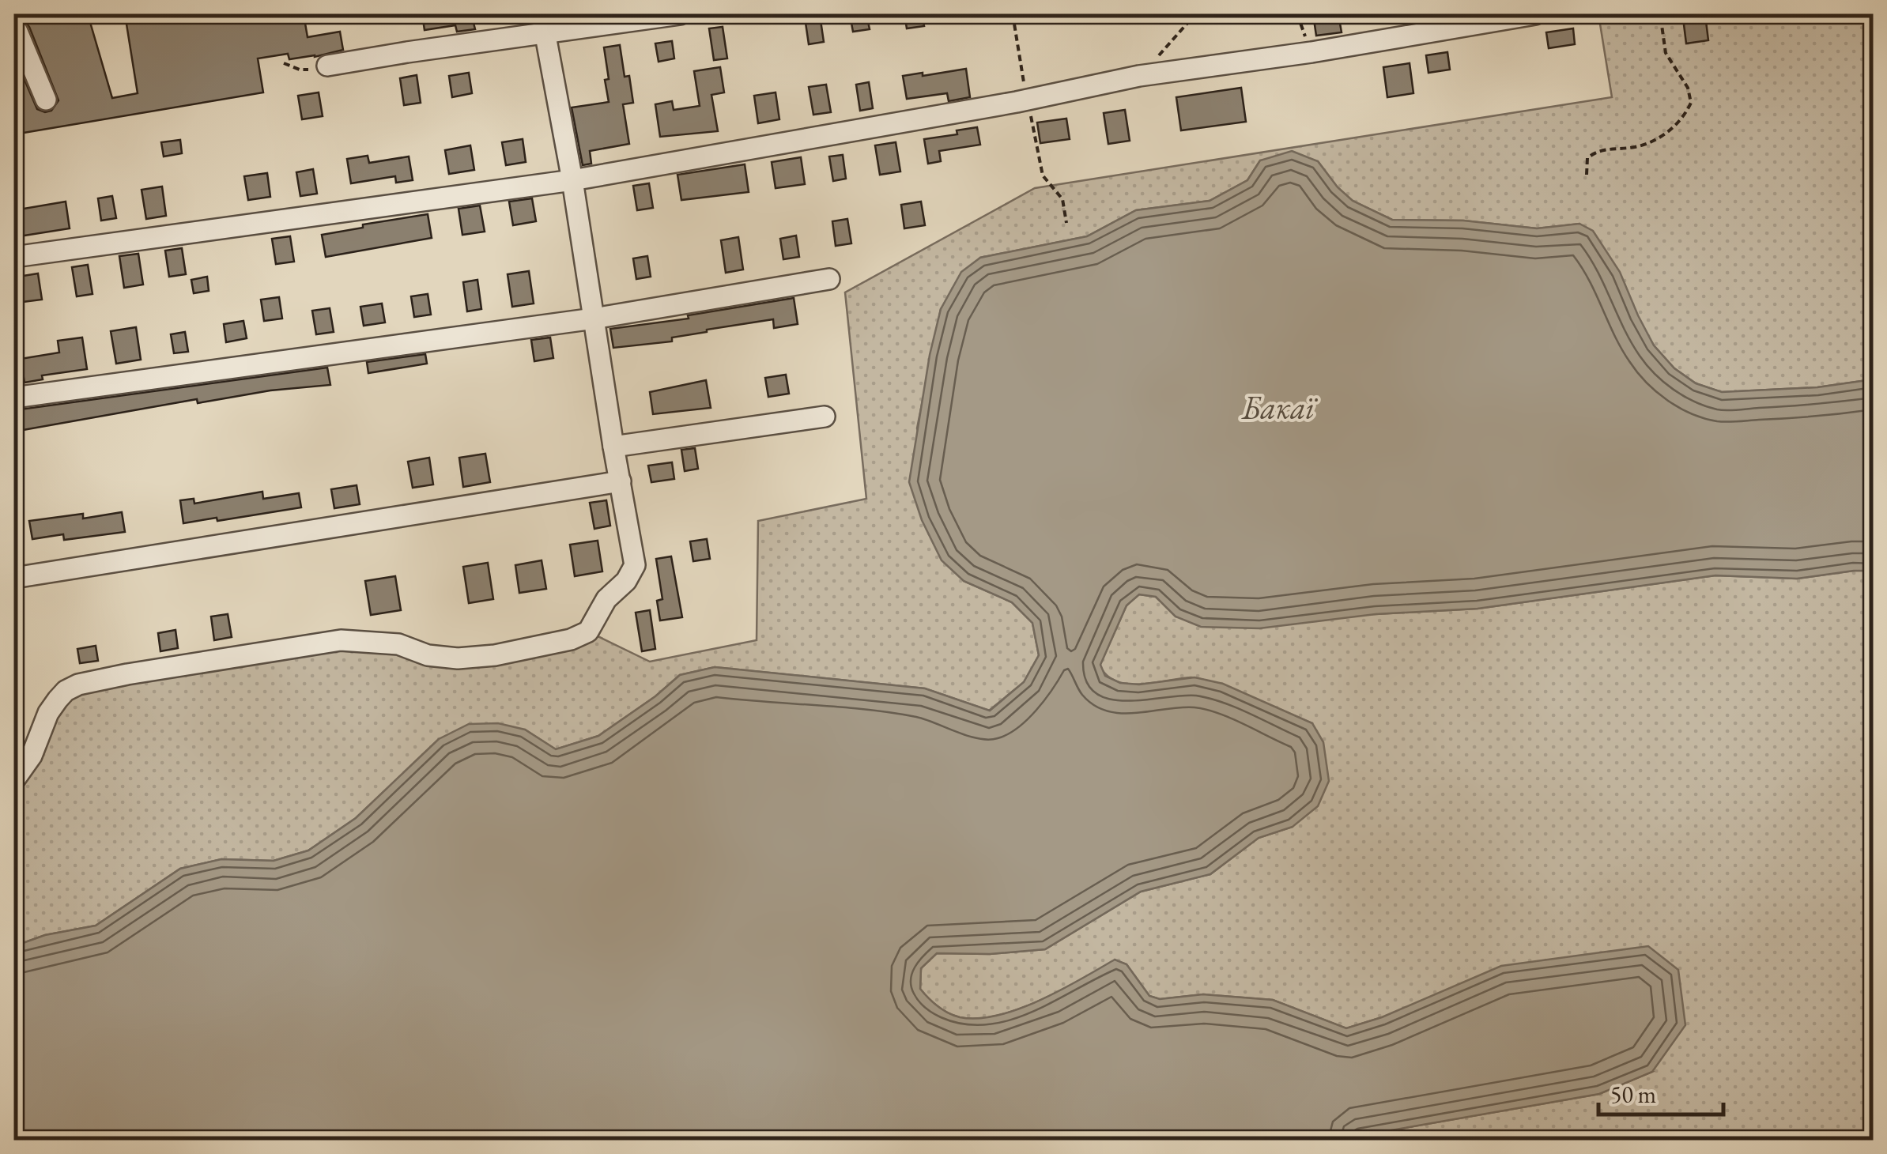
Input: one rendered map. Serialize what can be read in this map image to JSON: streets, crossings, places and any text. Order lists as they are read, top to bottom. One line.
{"water":["Бакаї"],"scale_bar":"50 m"}
